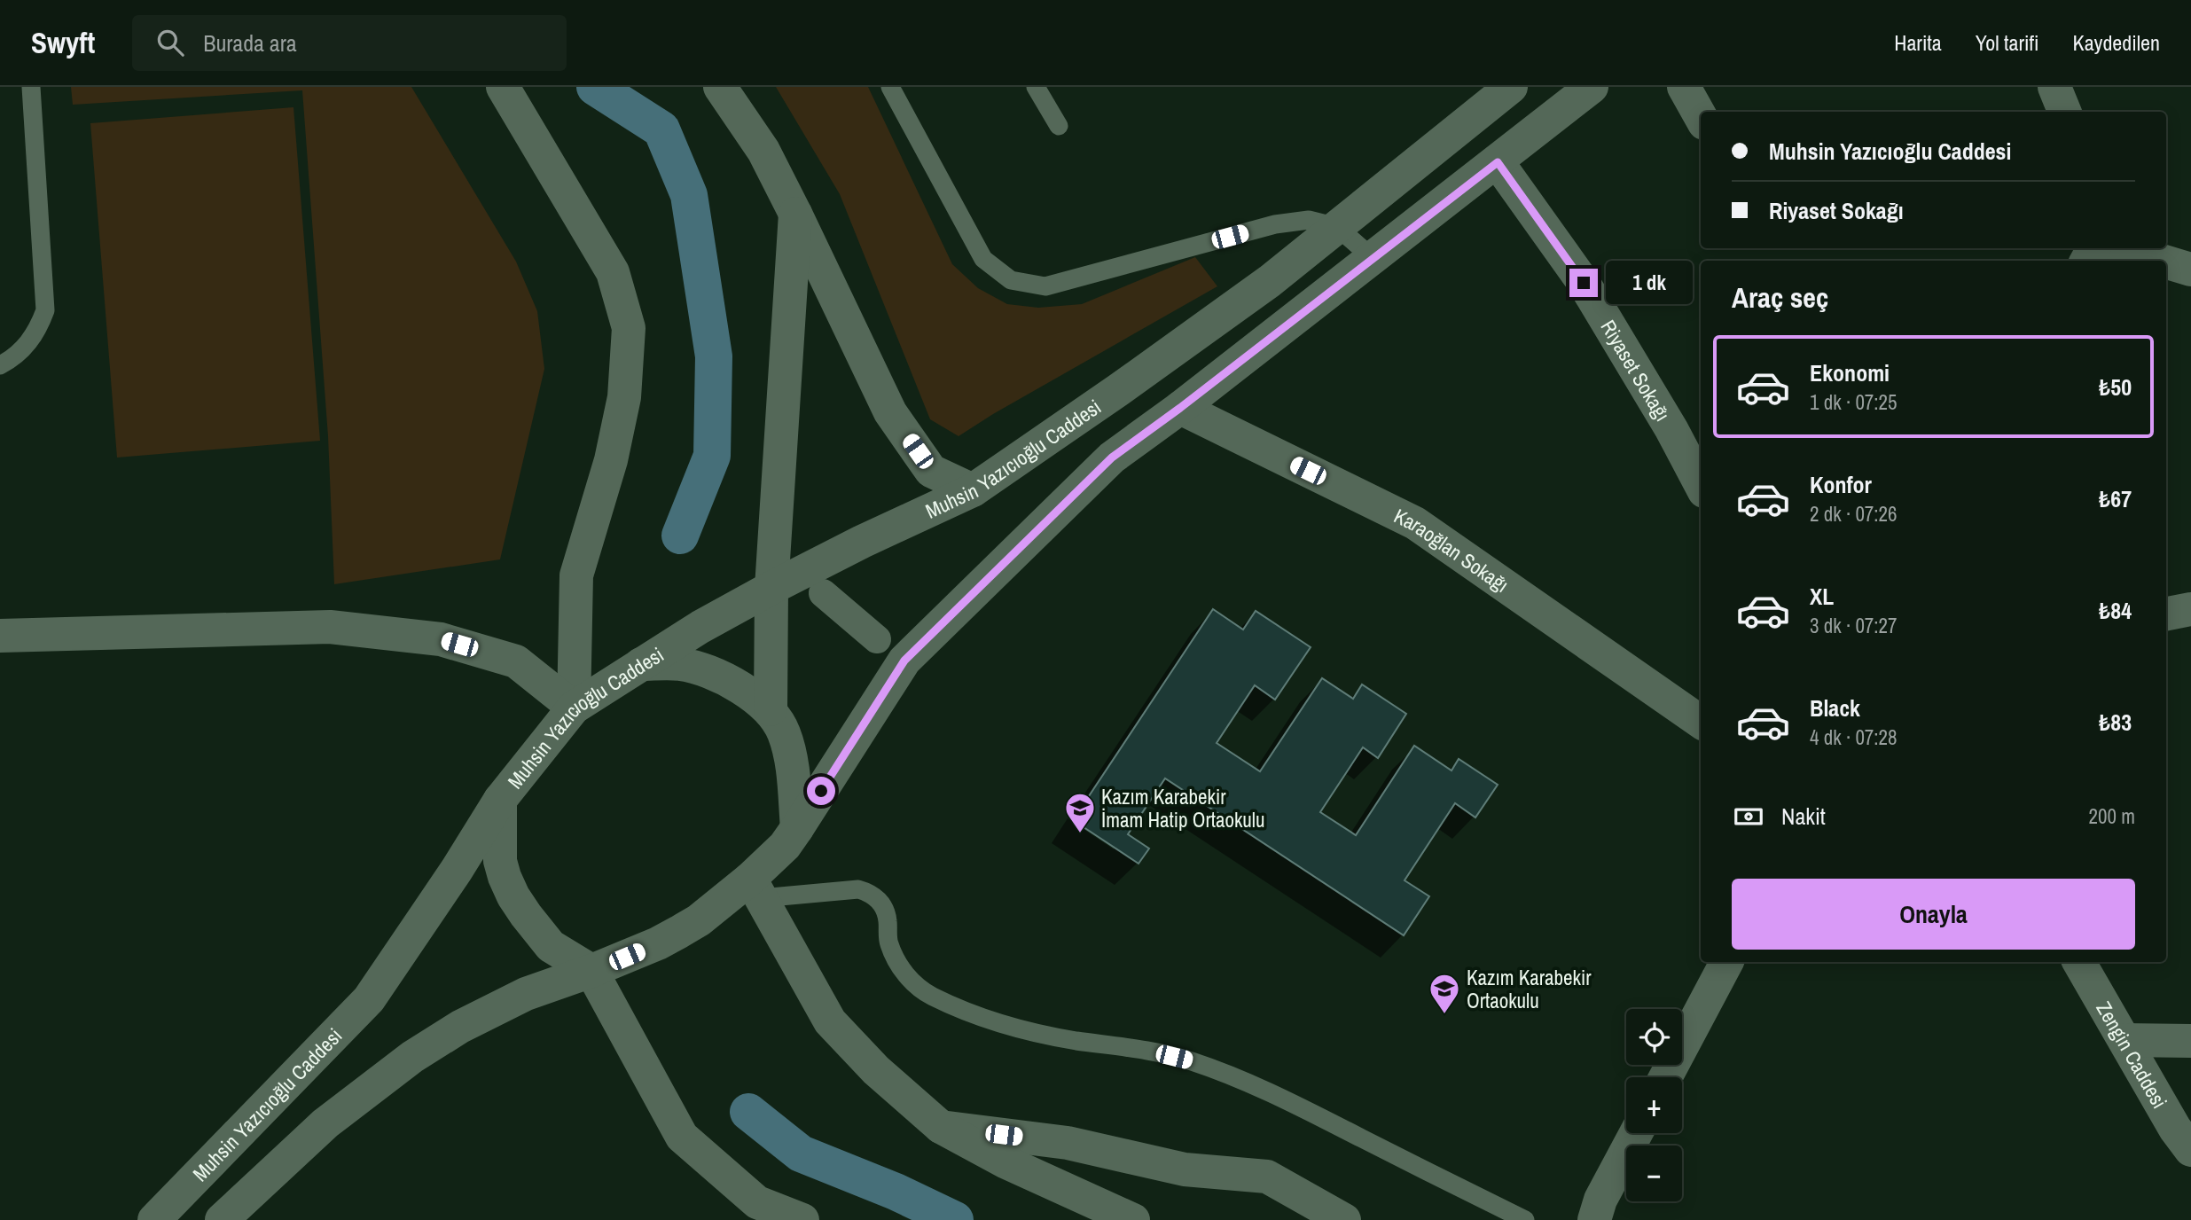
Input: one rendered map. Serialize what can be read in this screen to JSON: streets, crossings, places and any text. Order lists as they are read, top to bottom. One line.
{"streets":{"street":["Riyaset Sokağı","Muhsin Yazıcıoğlu Caddesi","Karaoğlan Sokağı","Zengin Caddesi"]},"places":{"school or university":["Kazım Karabekir İmam Hatip Ortaokulu","Kazım Karabekir Ortaokulu"]},"page":{"header":"Swyft","search":"Burada ara","nav":["Harita","Yol tarifi","Kaydedilen"],"banner":["Muhsin Yazıcıoğlu Caddesi","Riyaset Sokağı"],"bubble":"1 dk","heading":"Araç seç","list":[{"name":"Ekonomi","note":"1 dk · 07:25","value":"₺50"},{"name":"Konfor","note":"2 dk · 07:26","value":"₺67"},{"name":"XL","note":"3 dk · 07:27","value":"₺84"},{"name":"Black","note":"4 dk · 07:28","value":"₺83"}],"pay":["Nakit","200 m"],"buttons":"Onayla","map_buttons":["+","−"]}}
